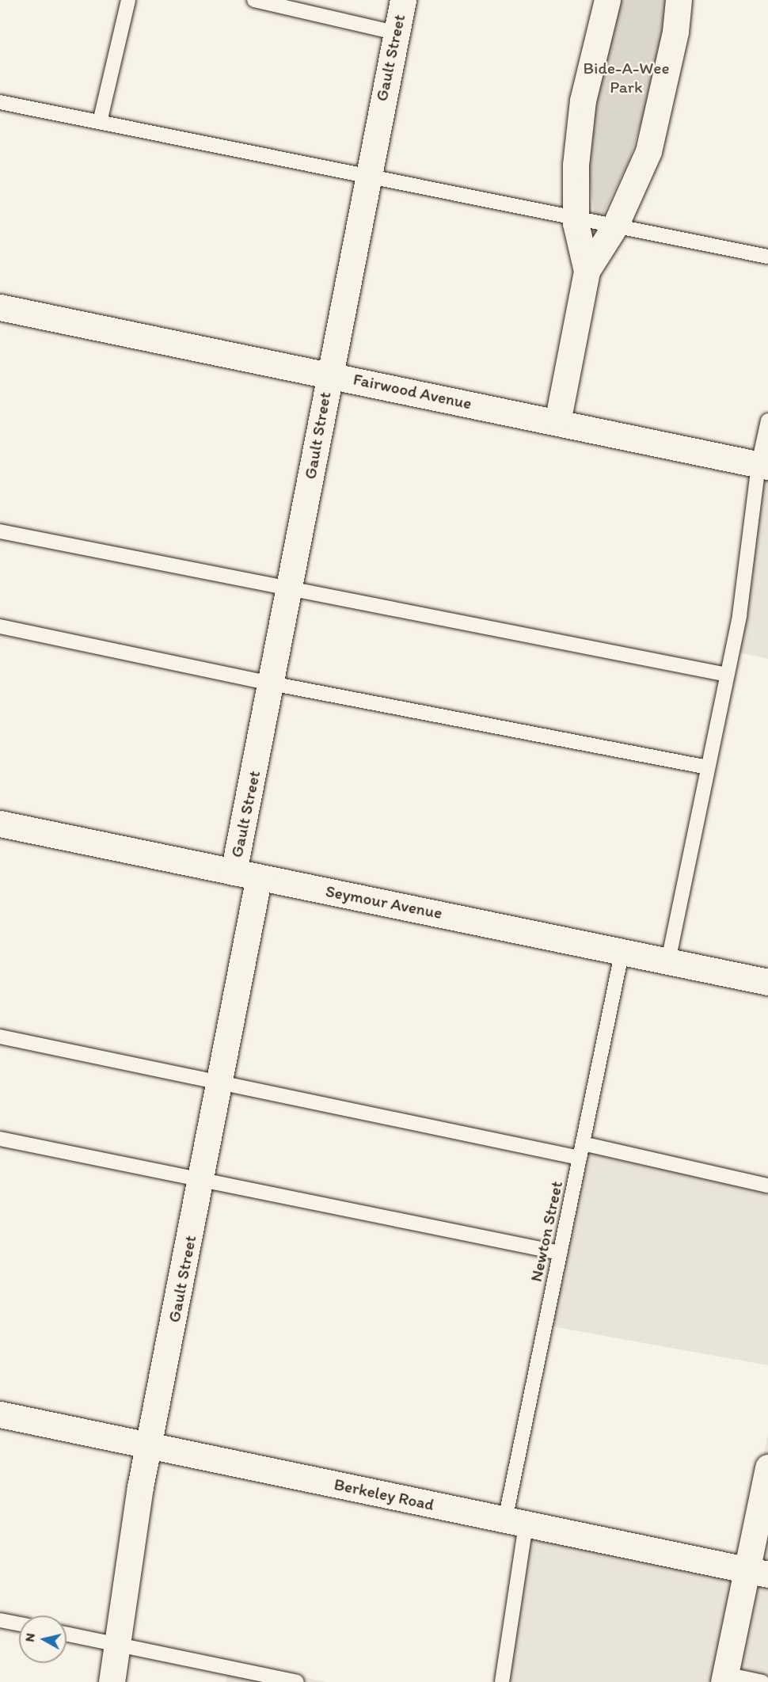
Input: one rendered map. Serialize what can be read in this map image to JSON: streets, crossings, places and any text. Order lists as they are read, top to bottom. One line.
{"streets":{"street":["Gault Street","Fairwood Avenue","Seymour Avenue","Berkeley Road"],"lane":["Newton Street"]},"crossings":[["Gault Street","Fairwood Avenue"],["Gault Street","Seymour Avenue"],["Gault Street","Berkeley Road"],["Seymour Avenue","Newton Street"],["Newton Street","Berkeley Road"]],"parks":["Bide-A-Wee Park"],"north":"left"}
